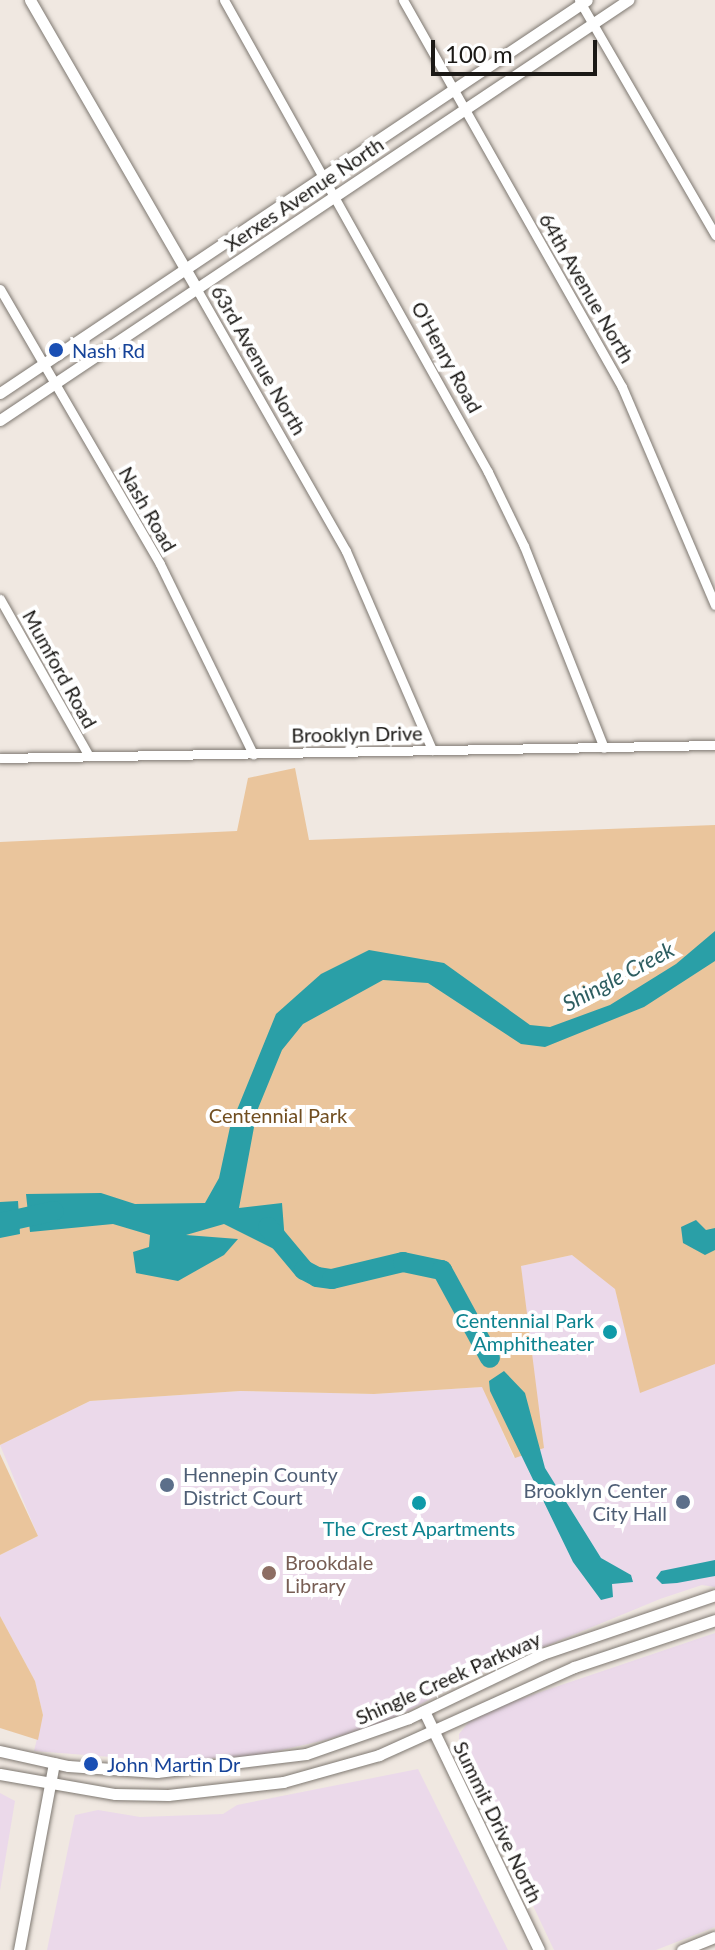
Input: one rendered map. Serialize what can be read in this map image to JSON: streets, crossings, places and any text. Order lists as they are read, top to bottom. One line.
{"streets":{"street":["Xerxes Avenue North","64th Avenue North","O'Henry Road","63rd Avenue North","Nash Road","Mumford Road","Brooklyn Drive","Shingle Creek Parkway","Summit Drive North"]},"crossings":[["Xerxes Avenue North","64th Avenue North"],["Xerxes Avenue North","O'Henry Road"],["Xerxes Avenue North","63rd Avenue North"],["Xerxes Avenue North","Nash Road"],["O'Henry Road","Brooklyn Drive"],["63rd Avenue North","Brooklyn Drive"],["Nash Road","Brooklyn Drive"],["Mumford Road","Brooklyn Drive"],["Shingle Creek Parkway","Summit Drive North"]],"water":["Shingle Creek"],"parks":["Centennial Park"],"places":["Nash Rd","Centennial Park Amphitheater","Hennepin County District Court","Brooklyn Center City Hall","The Crest Apartments","Brookdale Library","John Martin Dr"],"scale_bar":"100 m"}
